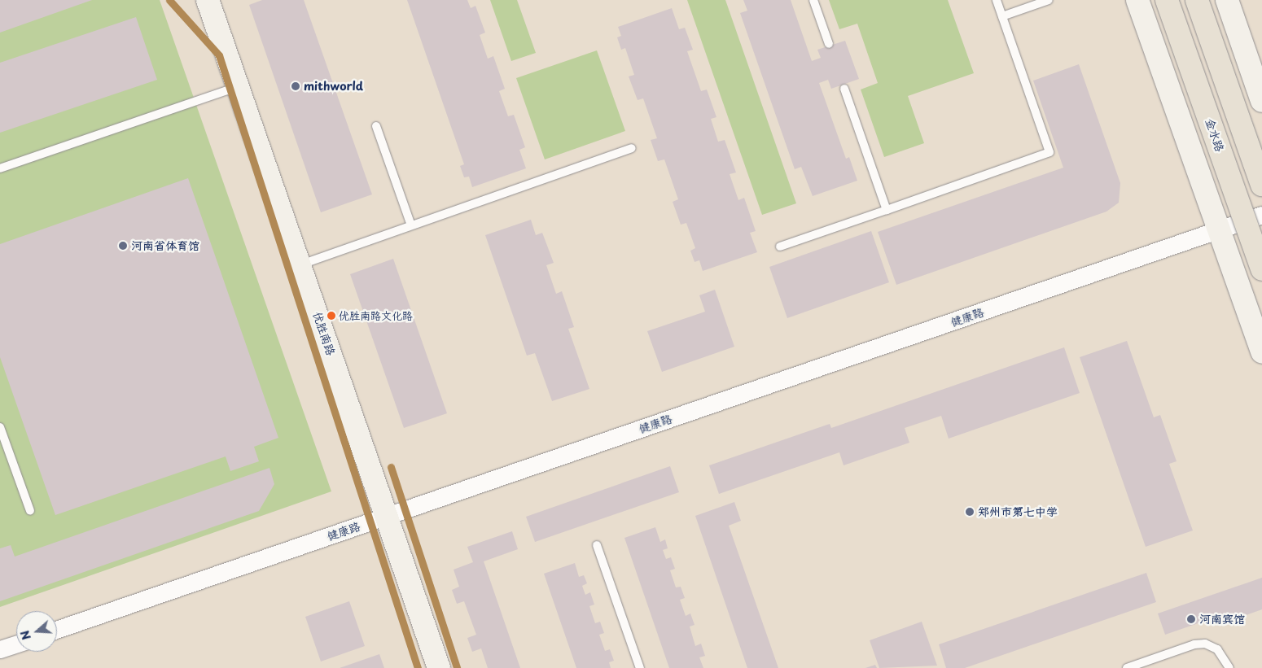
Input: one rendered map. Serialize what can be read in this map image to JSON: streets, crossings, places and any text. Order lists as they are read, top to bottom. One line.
{"streets":{"main road":["金水路"],"street":["健康路","优胜南路"]},"crossings":[["健康路","优胜南路"]],"places":["mithworld","河南省体育馆","优胜南路文化路","郑州市第七中学","河南宾馆"],"north":"left"}
